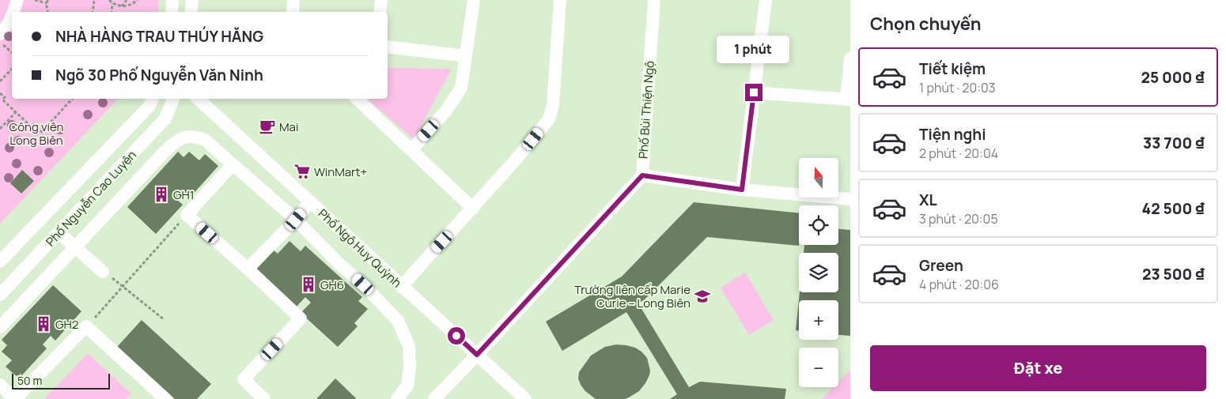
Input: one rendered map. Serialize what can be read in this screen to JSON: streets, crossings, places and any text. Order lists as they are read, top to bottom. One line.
{"streets":{"street":["Phố Bùi Thiện Ngộ","Phố Nguyễn Cao Luyện","Phố Ngô Huy Quỳnh"]},"crossings":[["Phố Bùi Thiện Ngộ","Phố Ngô Huy Quỳnh"]],"parks":["Công viên Long Biên"],"places":{"cafe":["Mai"],"supermarket":["WinMart+"],"building":["GH1","GH6","GH2"],"school or university":["Trường liên cấp Marie Curie – Long Biên"]},"scale_bar":"50 m","north":"top","page":{"heading":"Chọn chuyến","banner":["NHÀ HÀNG TRAU THÚY HĂNG","Ngõ 30 Phố Nguyễn Văn Ninh"],"bubble":"1 phút","list":[{"name":"Tiết kiệm","note":"1 phút · 20:03","value":"25 000 ₫"},{"name":"Tiện nghi","note":"2 phút · 20:04","value":"33 700 ₫"},{"name":"XL","note":"3 phút · 20:05","value":"42 500 ₫"},{"name":"Green","note":"4 phút · 20:06","value":"23 500 ₫"}],"map_buttons":["+","−"],"buttons":"Đặt xe","scale":"50 m"}}
